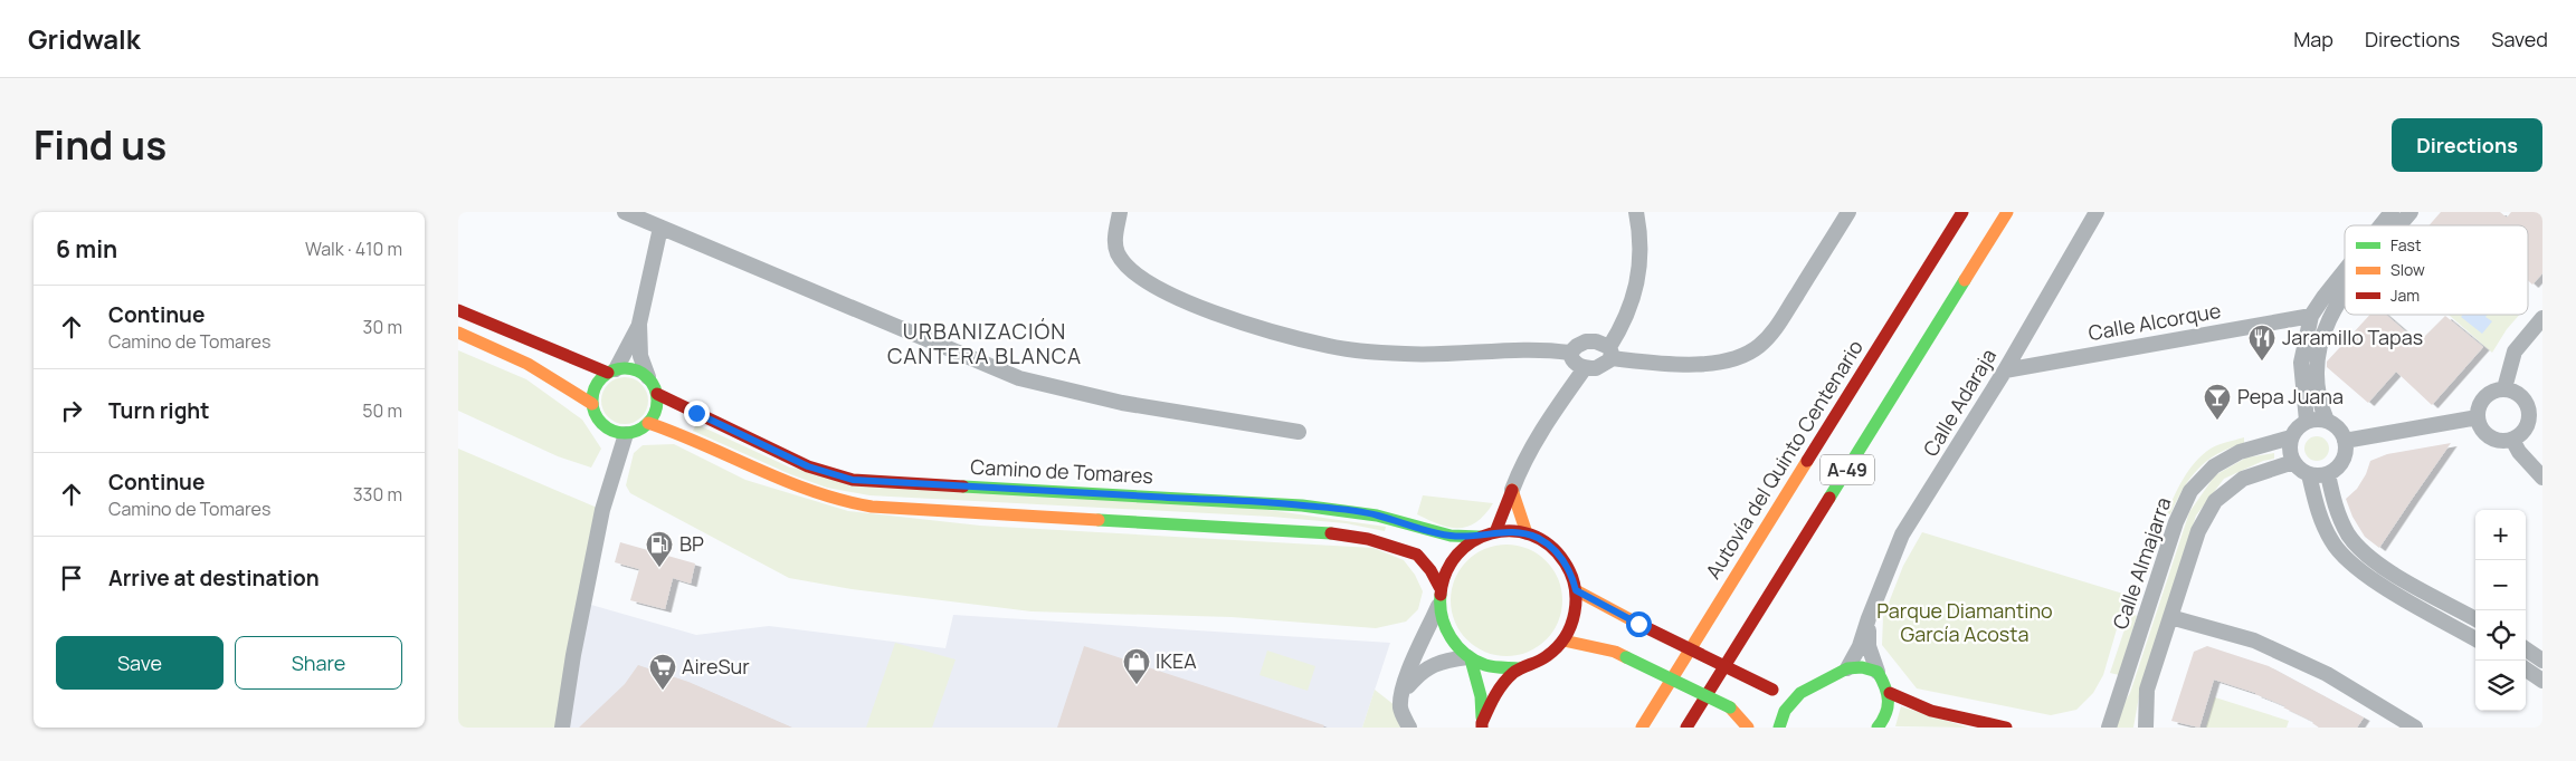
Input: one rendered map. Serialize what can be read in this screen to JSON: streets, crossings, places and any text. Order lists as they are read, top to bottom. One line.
{"streets":{"main road":["Autovía del Quinto Centenario","A-49","Camino de Tomares"],"street":["Calle Alcorque","Calle Adaraja","Calle Almajarra"]},"crossings":[["Calle Alcorque","Calle Adaraja"]],"districts":["URBANIZACIÓN CANTERA BLANCA"],"parks":["Parque Diamantino García Acosta"],"places":{"restaurant":["Jaramillo Tapas"],"bar":["Pepa Juana"],"fuel station":["BP"],"shop":["IKEA"],"supermarket":["AireSur"]},"legend":["Fast","Slow","Jam"],"page":{"header":"Gridwalk","nav":["Map","Directions","Saved"],"title":"Find us","buttons":["Directions",["Save","Share"]],"heading":["6 min","Walk · 410 m"],"list":[["Continue","Camino de Tomares","30 m"],["Turn right","50 m"],["Continue","Camino de Tomares","330 m"],"Arrive at destination"],"map_buttons":["+","−"]}}
